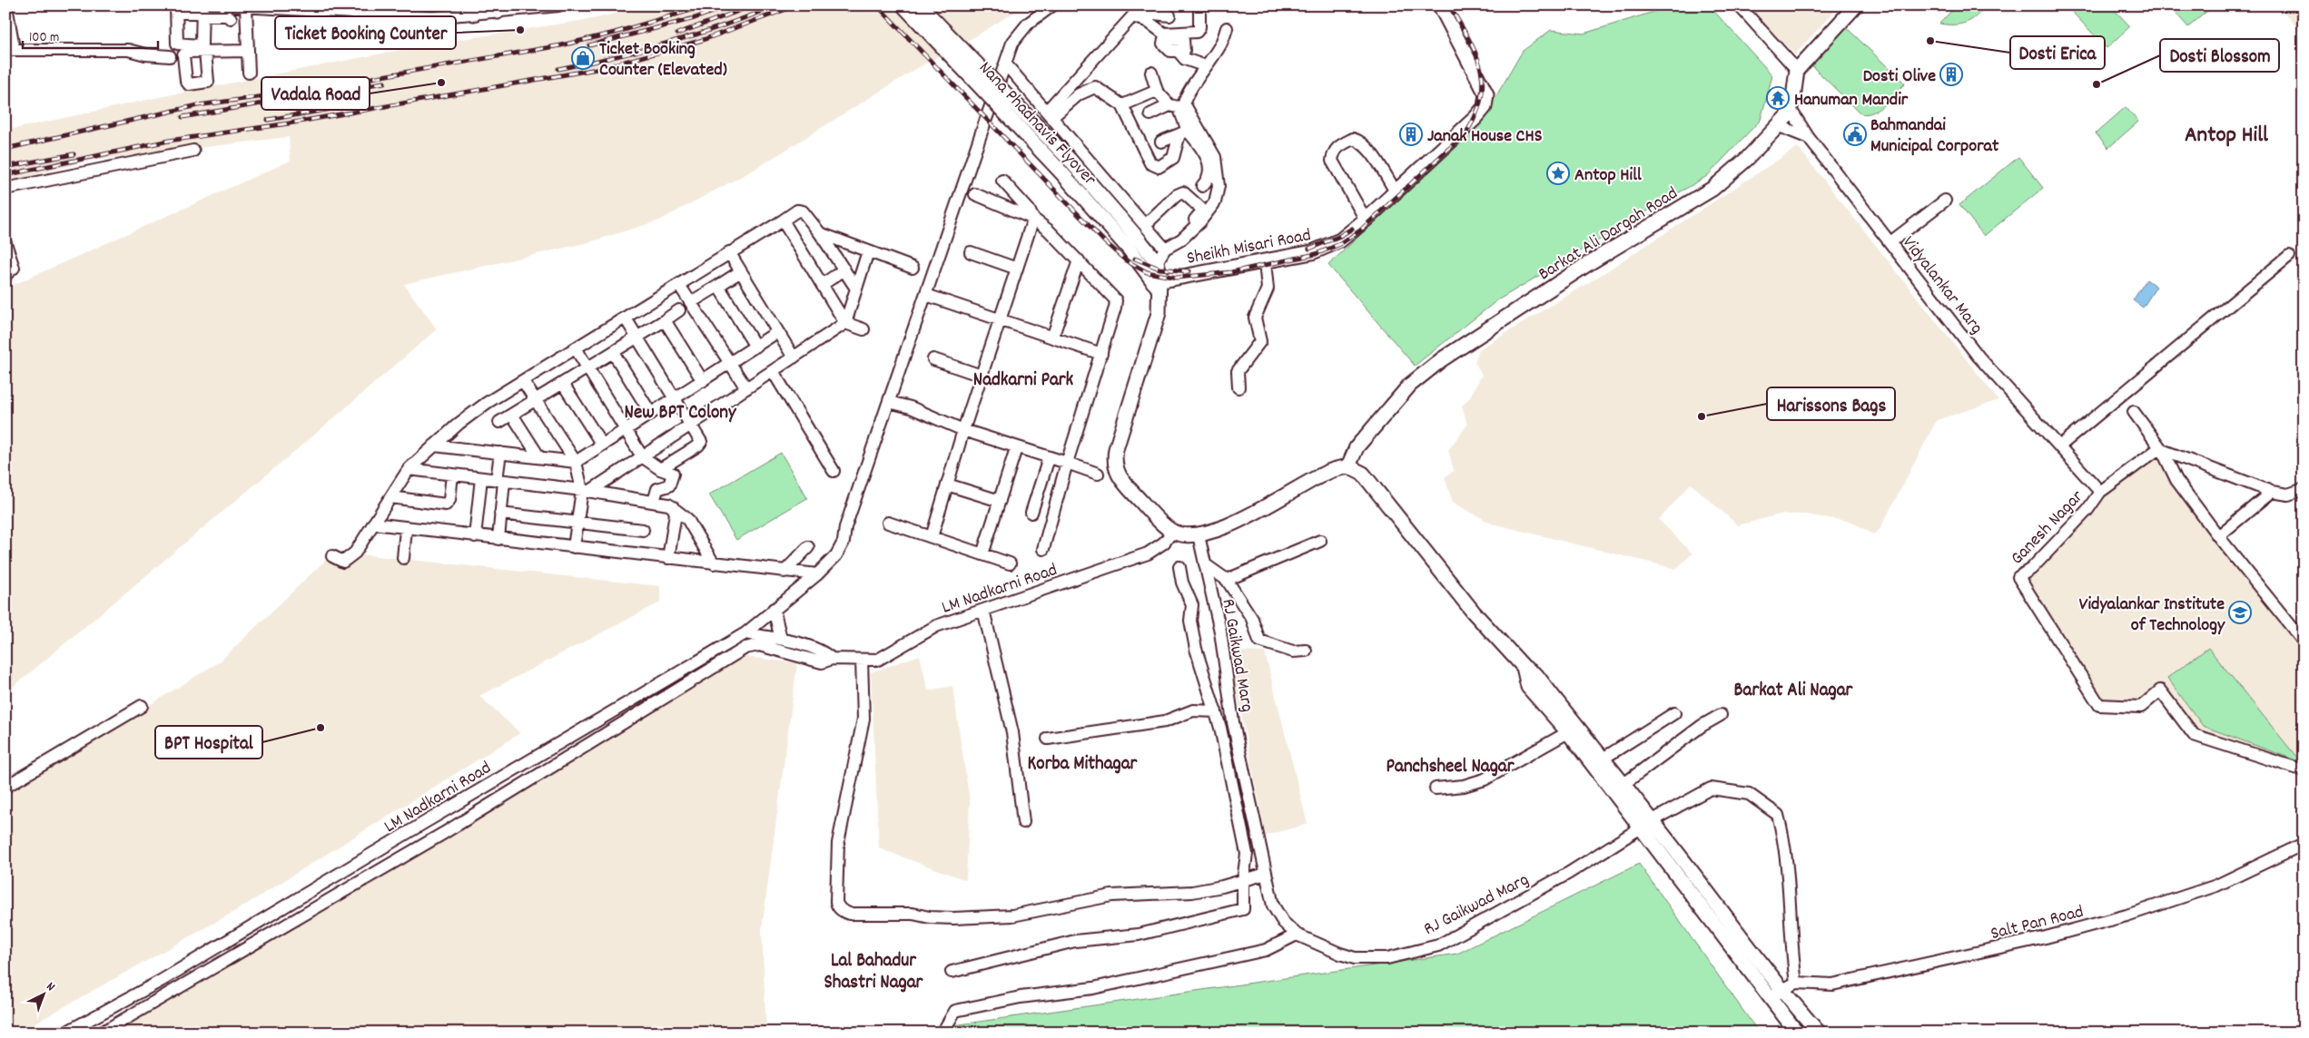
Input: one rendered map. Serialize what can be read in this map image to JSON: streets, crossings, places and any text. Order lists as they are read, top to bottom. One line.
{"streets":{"main road":["Nana Phadnavis Flyover","Barkat Ali Dargah Road","Sheikh Misari Road"],"street":["Vidyalankar Marg","Ganesh Nagar","LM Nadkarni Road","RJ Gaikwad Marg","Salt Pan Road"]},"crossings":[["Nana Phadnavis Flyover","Sheikh Misari Road"],["Barkat Ali Dargah Road","Vidyalankar Marg"],["Vidyalankar Marg","Ganesh Nagar"],["RJ Gaikwad Marg","Salt Pan Road"]],"districts":["Antop Hill","Nadkarni Park","New BPT Colony","Barkat Ali Nagar","Korba Mithagar","Panchsheel Nagar","Lal Bahadur Shastri Nagar"],"places":{"other":["Ticket Booking Counter","Dosti Erica","Vadala Road","Dosti Blossom","Harissons Bags","BPT Hospital"],"shop":["Ticket Booking Counter (Elevated)"],"building":["Dosti Olive","Janak House CHS"],"temple":["Hanuman Mandir"],"public building":["Bahmandai Municipal Corporat"],"place":["Antop Hill"],"school or university":["Vidyalankar Institute of Technology"]},"scale_bar":"100 m","north":"top right"}
